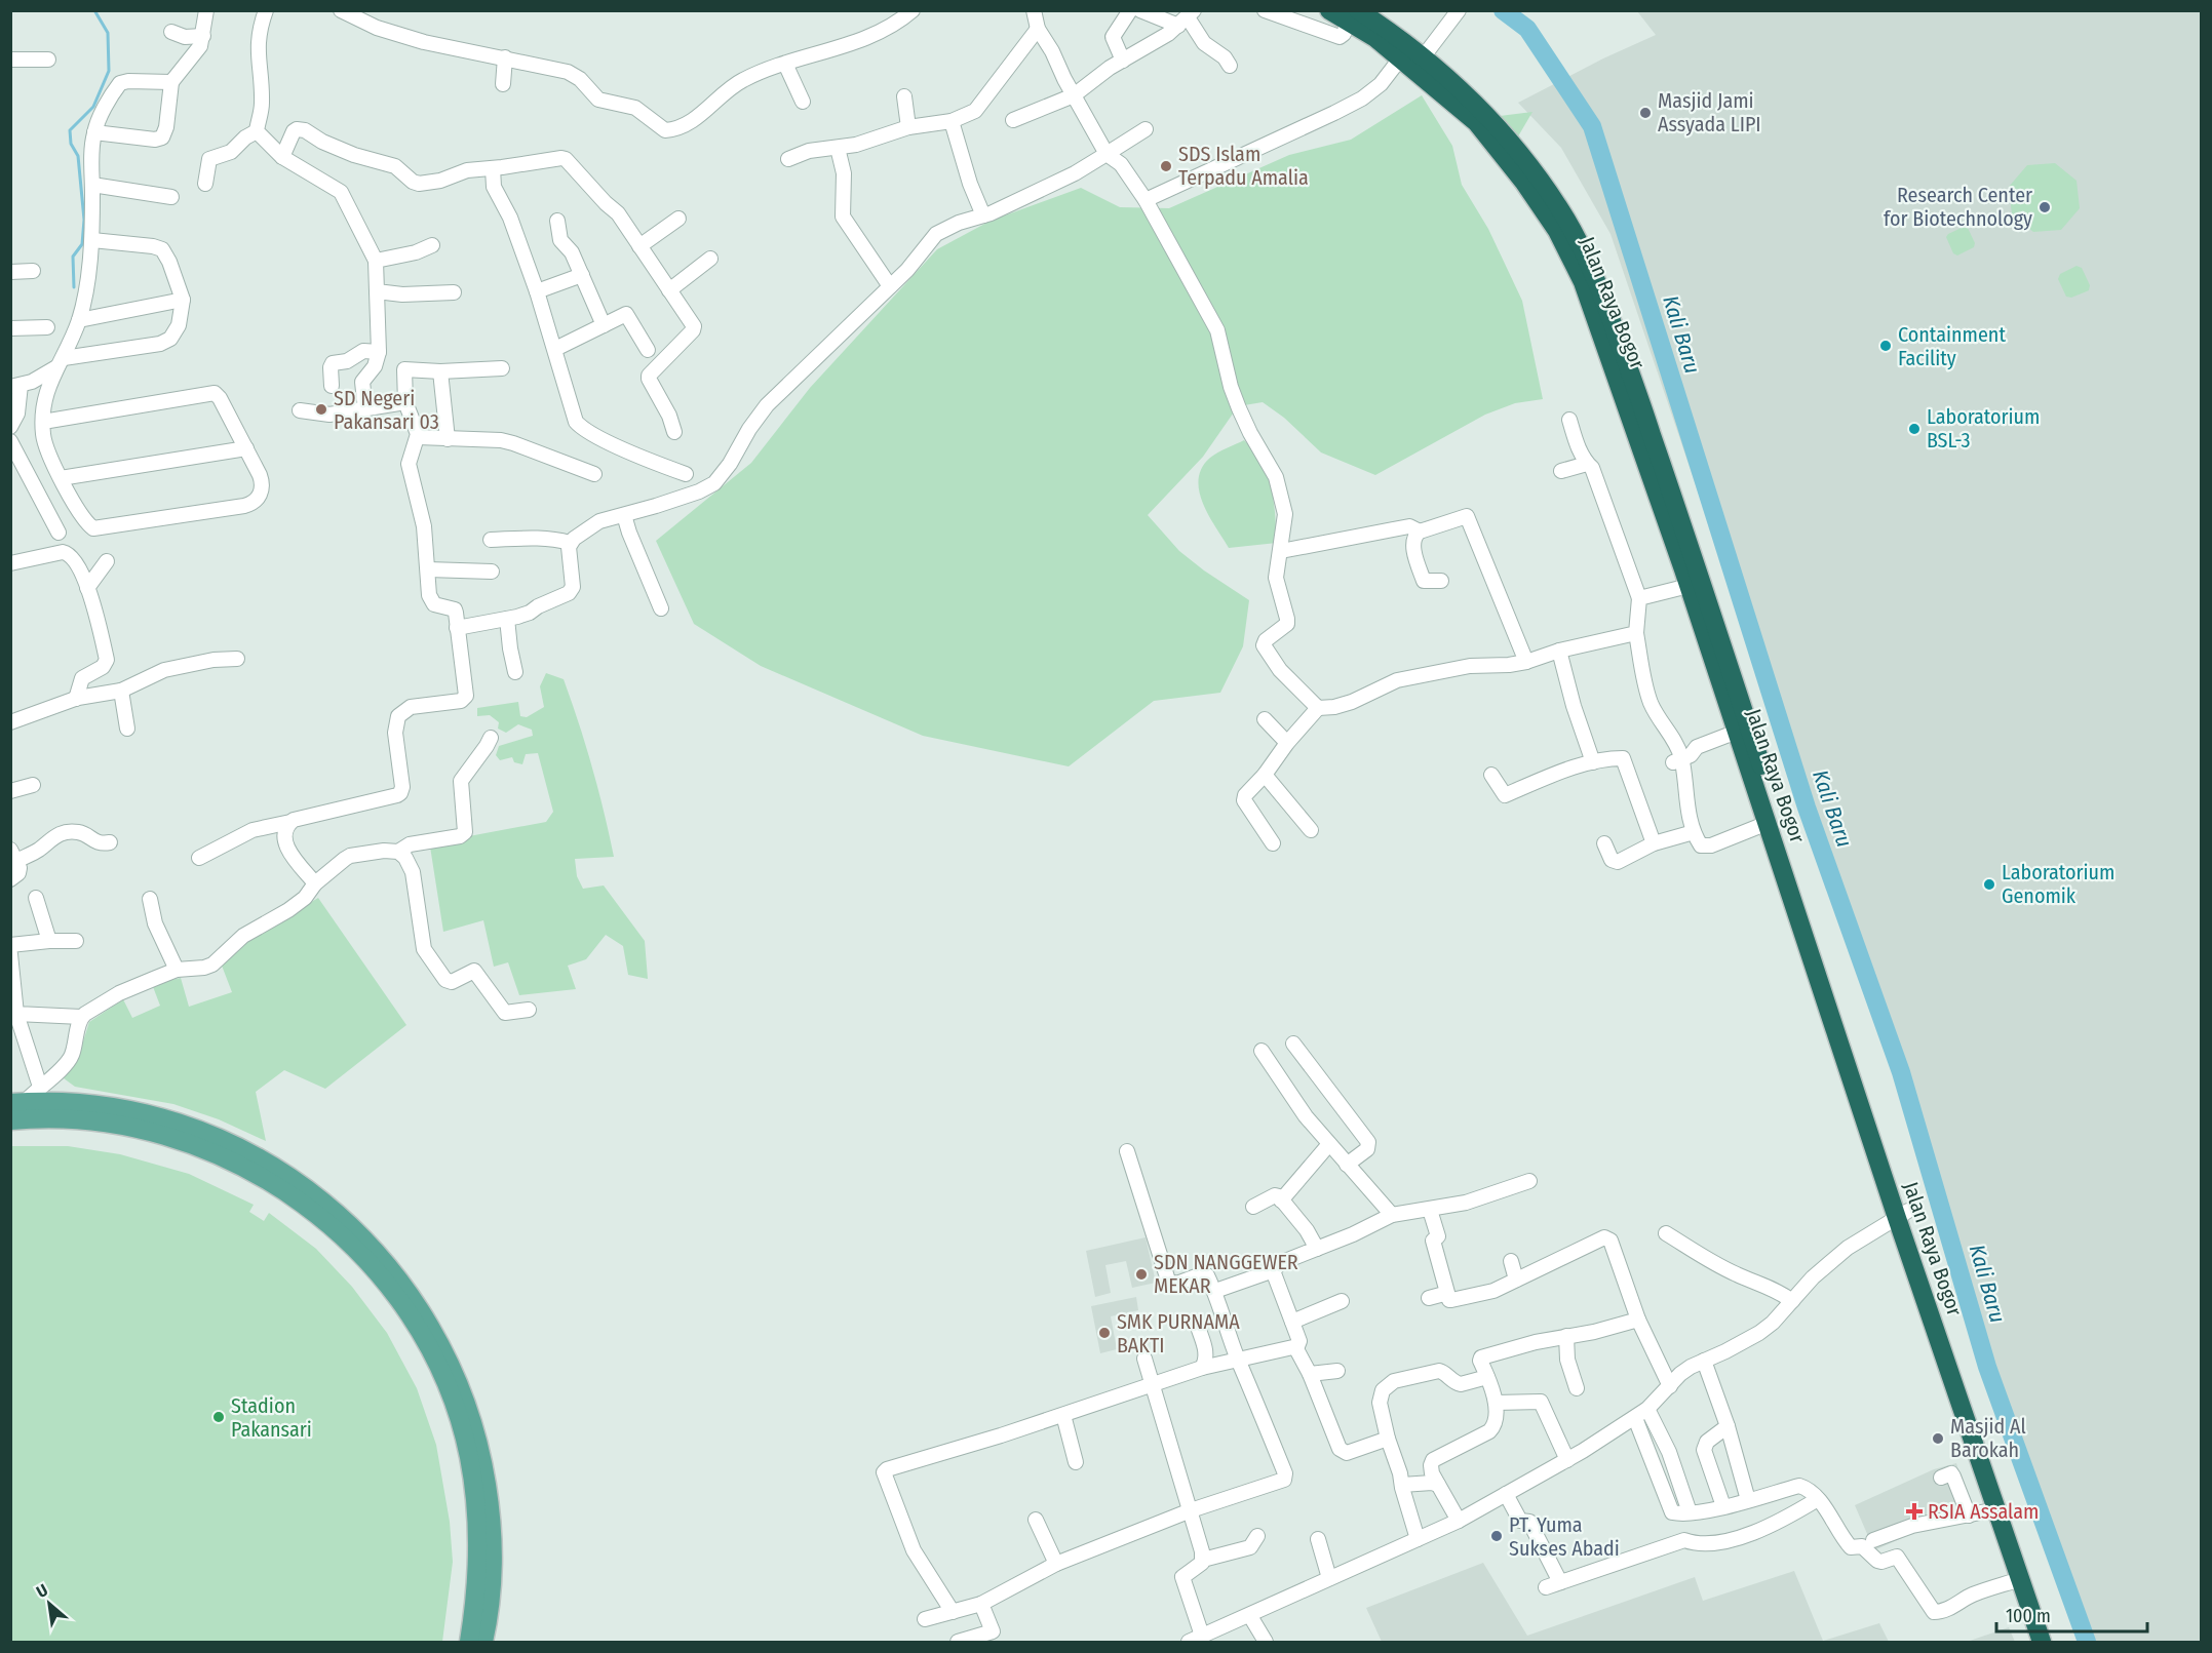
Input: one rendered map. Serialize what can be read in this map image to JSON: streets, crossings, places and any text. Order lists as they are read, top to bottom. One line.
{"streets":{"highway":["Jalan Raya Bogor"]},"water":["Kali Baru"],"places":{"other":["Masjid Jami Assyada LIPI","SDS Islam Terpadu Amalia","Research Center for Biotechnology","Containment Facility","SD Negeri Pakansari 03","Laboratorium BSL-3","Laboratorium Genomik","SDN NANGGEWER MEKAR","SMK PURNAMA BAKTI","Stadion Pakansari","Masjid Al Barokah","PT. Yuma Sukses Abadi"],"health":["RSIA Assalam"]},"scale_bar":"100 m","north":"top left"}
